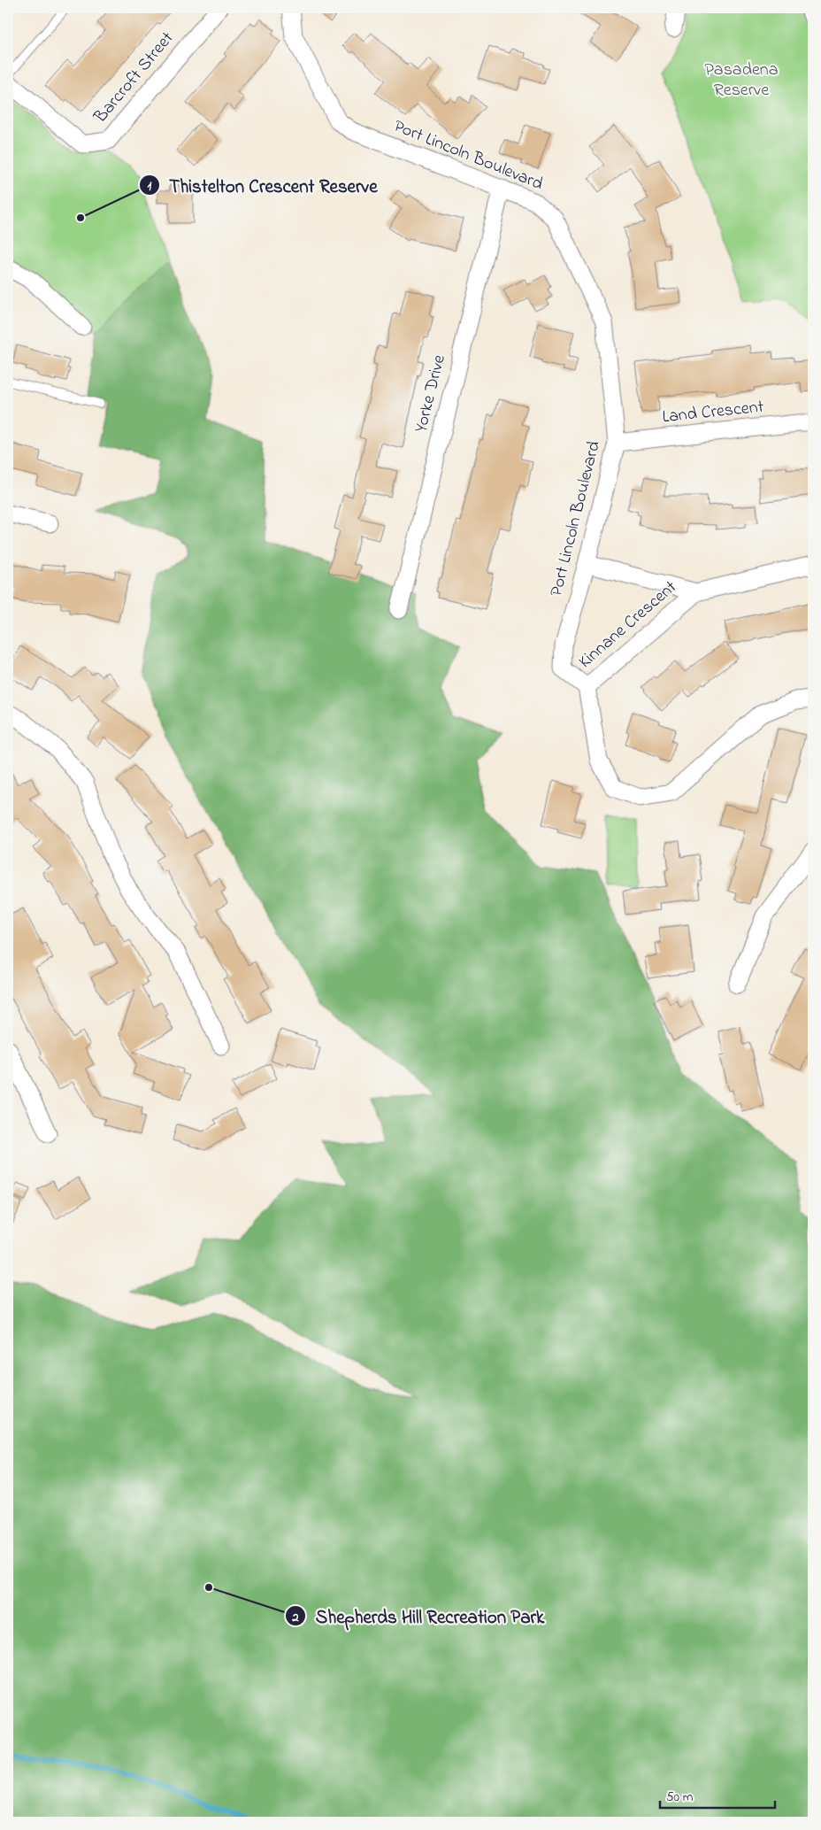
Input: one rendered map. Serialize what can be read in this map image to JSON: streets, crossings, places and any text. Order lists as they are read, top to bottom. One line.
{"streets":{"street":["Barcroft Street","Port Lincoln Boulevard","Yorke Drive","Land Crescent","Kinnane Crescent"]},"crossings":[["Port Lincoln Boulevard","Yorke Drive"],["Port Lincoln Boulevard","Land Crescent"],["Port Lincoln Boulevard","Kinnane Crescent"]],"parks":["Pasadena Reserve"],"places":["Thistelton Crescent Reserve","Shepherds Hill Recreation Park"],"scale_bar":"50 m"}
